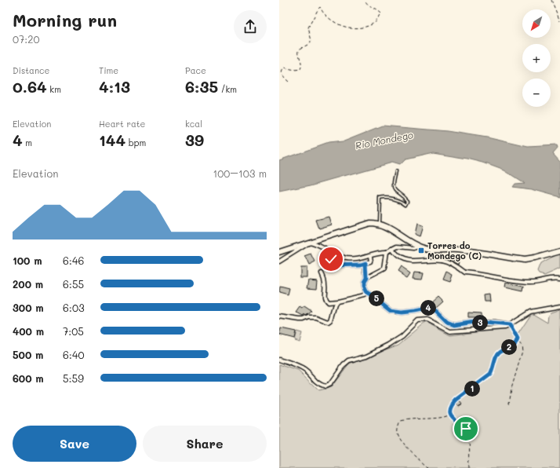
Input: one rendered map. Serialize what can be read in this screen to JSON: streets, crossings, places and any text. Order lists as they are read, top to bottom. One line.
{"water":["Rio Mondego"],"places":{"transit":["Torres do Mondego (C)"]},"north":"bottom left","page":{"heading":["Morning run","07:20"],"map_buttons":["+","−"],"stats":[["Distance","0.64 km"],["Time","4:13"],["Pace","6:35 /km"],["Elevation","4 m"],["Heart rate","144 bpm"],["kcal","39"]],"chart":["Elevation","100–103 m"],"list":[{"name":"100 m","note":"6:46"},{"name":"200 m","note":"6:55"},{"name":"300 m","note":"6:03"},{"name":"400 m","note":"7:05"},{"name":"500 m","note":"6:40"},{"name":"600 m","note":"5:59"}],"pins":["5","4","3","2","1"],"buttons":["Save","Share"]}}
